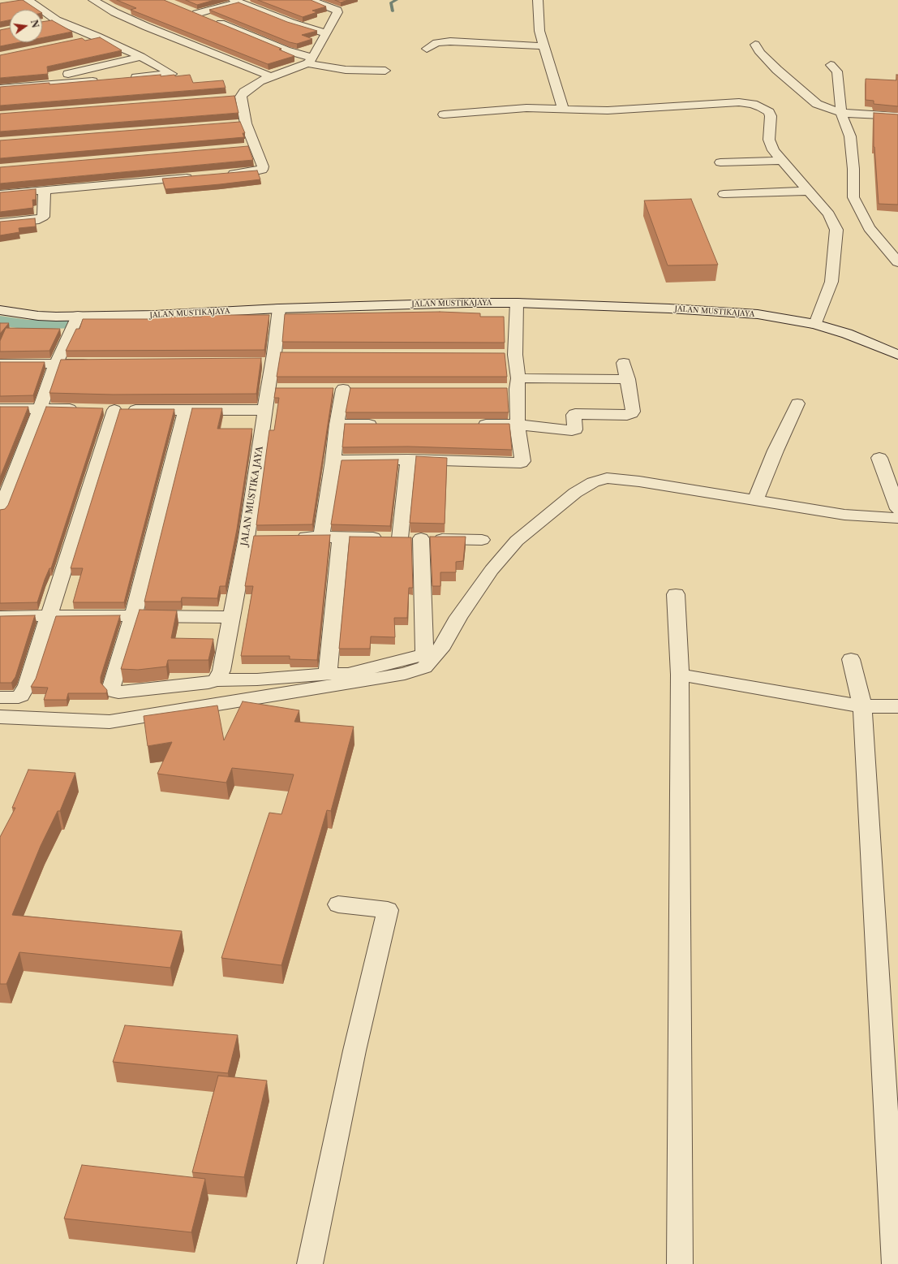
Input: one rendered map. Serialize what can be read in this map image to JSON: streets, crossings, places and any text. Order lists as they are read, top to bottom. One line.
{"streets":{"street":["JALAN MUSTIKAJAYA","JALAN MUSTIKA JAYA"]},"crossings":[["JALAN MUSTIKAJAYA","JALAN MUSTIKA JAYA"]],"north":"right"}
